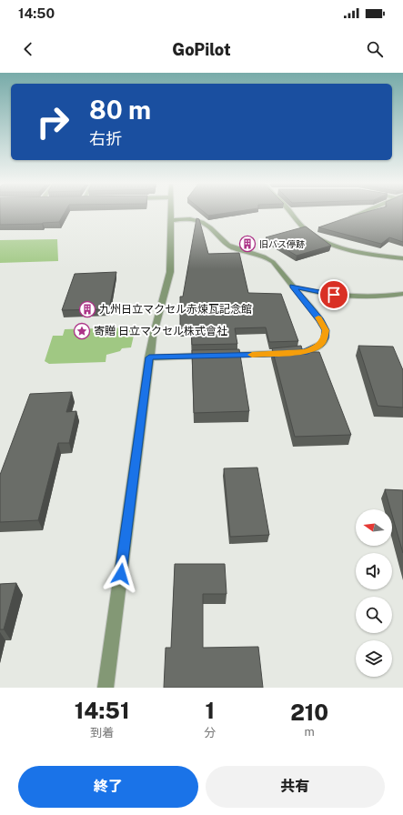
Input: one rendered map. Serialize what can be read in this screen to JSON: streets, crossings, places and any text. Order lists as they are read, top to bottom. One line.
{"places":{"building":["旧バス停跡","九州日立マクセル赤煉瓦記念館"],"place":["寄贈 日立マクセル株式會社"]},"north":"left","page":{"status":"14:50","header":"GoPilot","turn":["80 m","右折"],"eta":["14:51","到着","1","分","210","m"],"buttons":["終了","共有"]}}
